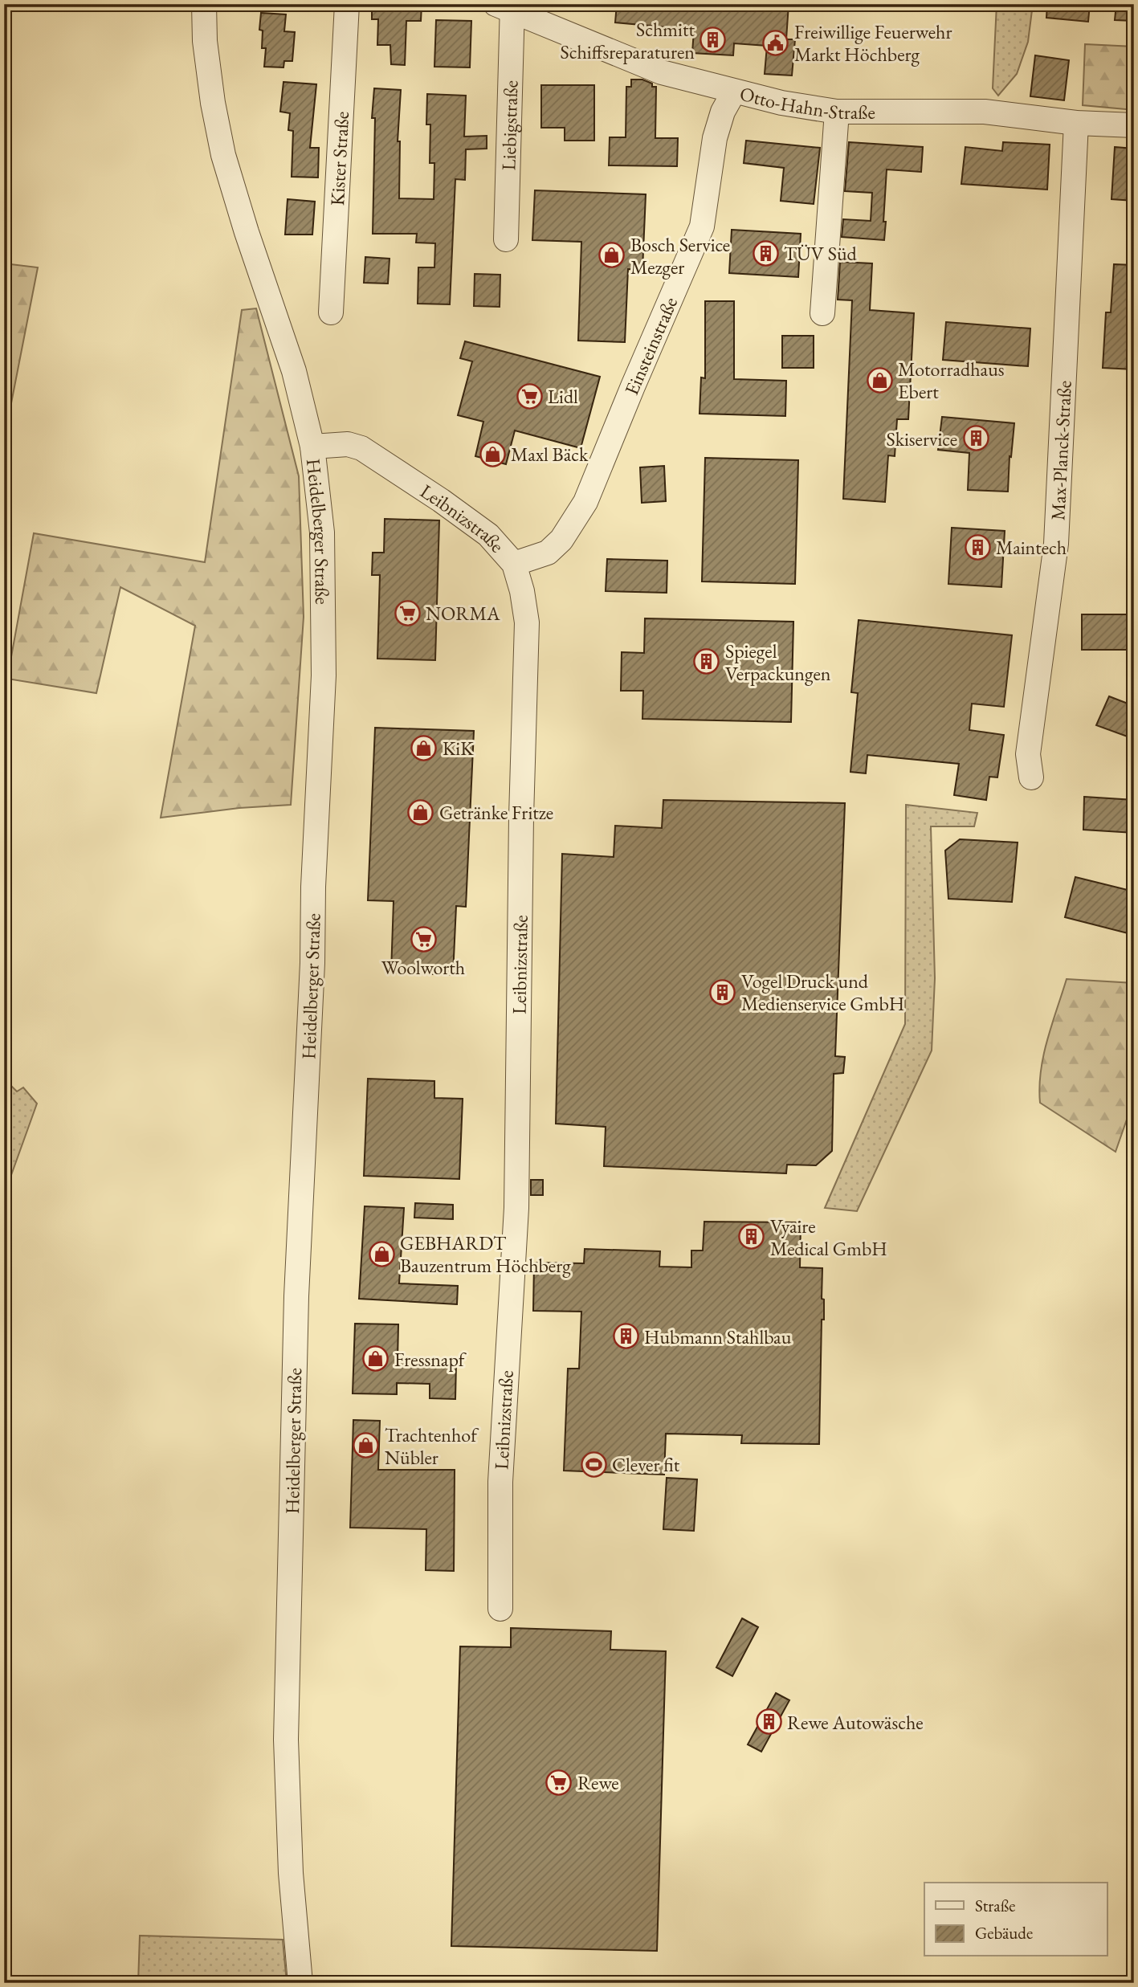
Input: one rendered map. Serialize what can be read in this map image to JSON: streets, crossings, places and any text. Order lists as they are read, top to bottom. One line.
{"streets":{"street":["Otto-Hahn-Straße","Liebigstraße","Kister Straße","Einsteinstraße","Max-Planck-Straße","Leibnizstraße","Heidelberger Straße"]},"crossings":[["Otto-Hahn-Straße","Liebigstraße"],["Otto-Hahn-Straße","Einsteinstraße"],["Otto-Hahn-Straße","Max-Planck-Straße"],["Einsteinstraße","Leibnizstraße"],["Leibnizstraße","Heidelberger Straße"]],"places":{"building":["Schmitt Schiffsreparaturen","TÜV Süd","Skiservice","Maintech","Spiegel Verpackungen","Vogel Druck und Medienservice GmbH","Vyaire Medical GmbH","Hubmann Stahlbau","Rewe Autowäsche"],"public building":["Freiwillige Feuerwehr Markt Höchberg"],"shop":["Bosch Service Mezger","Motorradhaus Ebert","Maxl Bäck","KiK","Getränke Fritze","GEBHARDT Bauzentrum Höchberg","Fressnapf","Trachtenhof Nübler"],"supermarket":["Lidl","NORMA","Woolworth","Rewe"],"sports":["Clever fit"]},"legend":["Straße","Gebäude"]}
